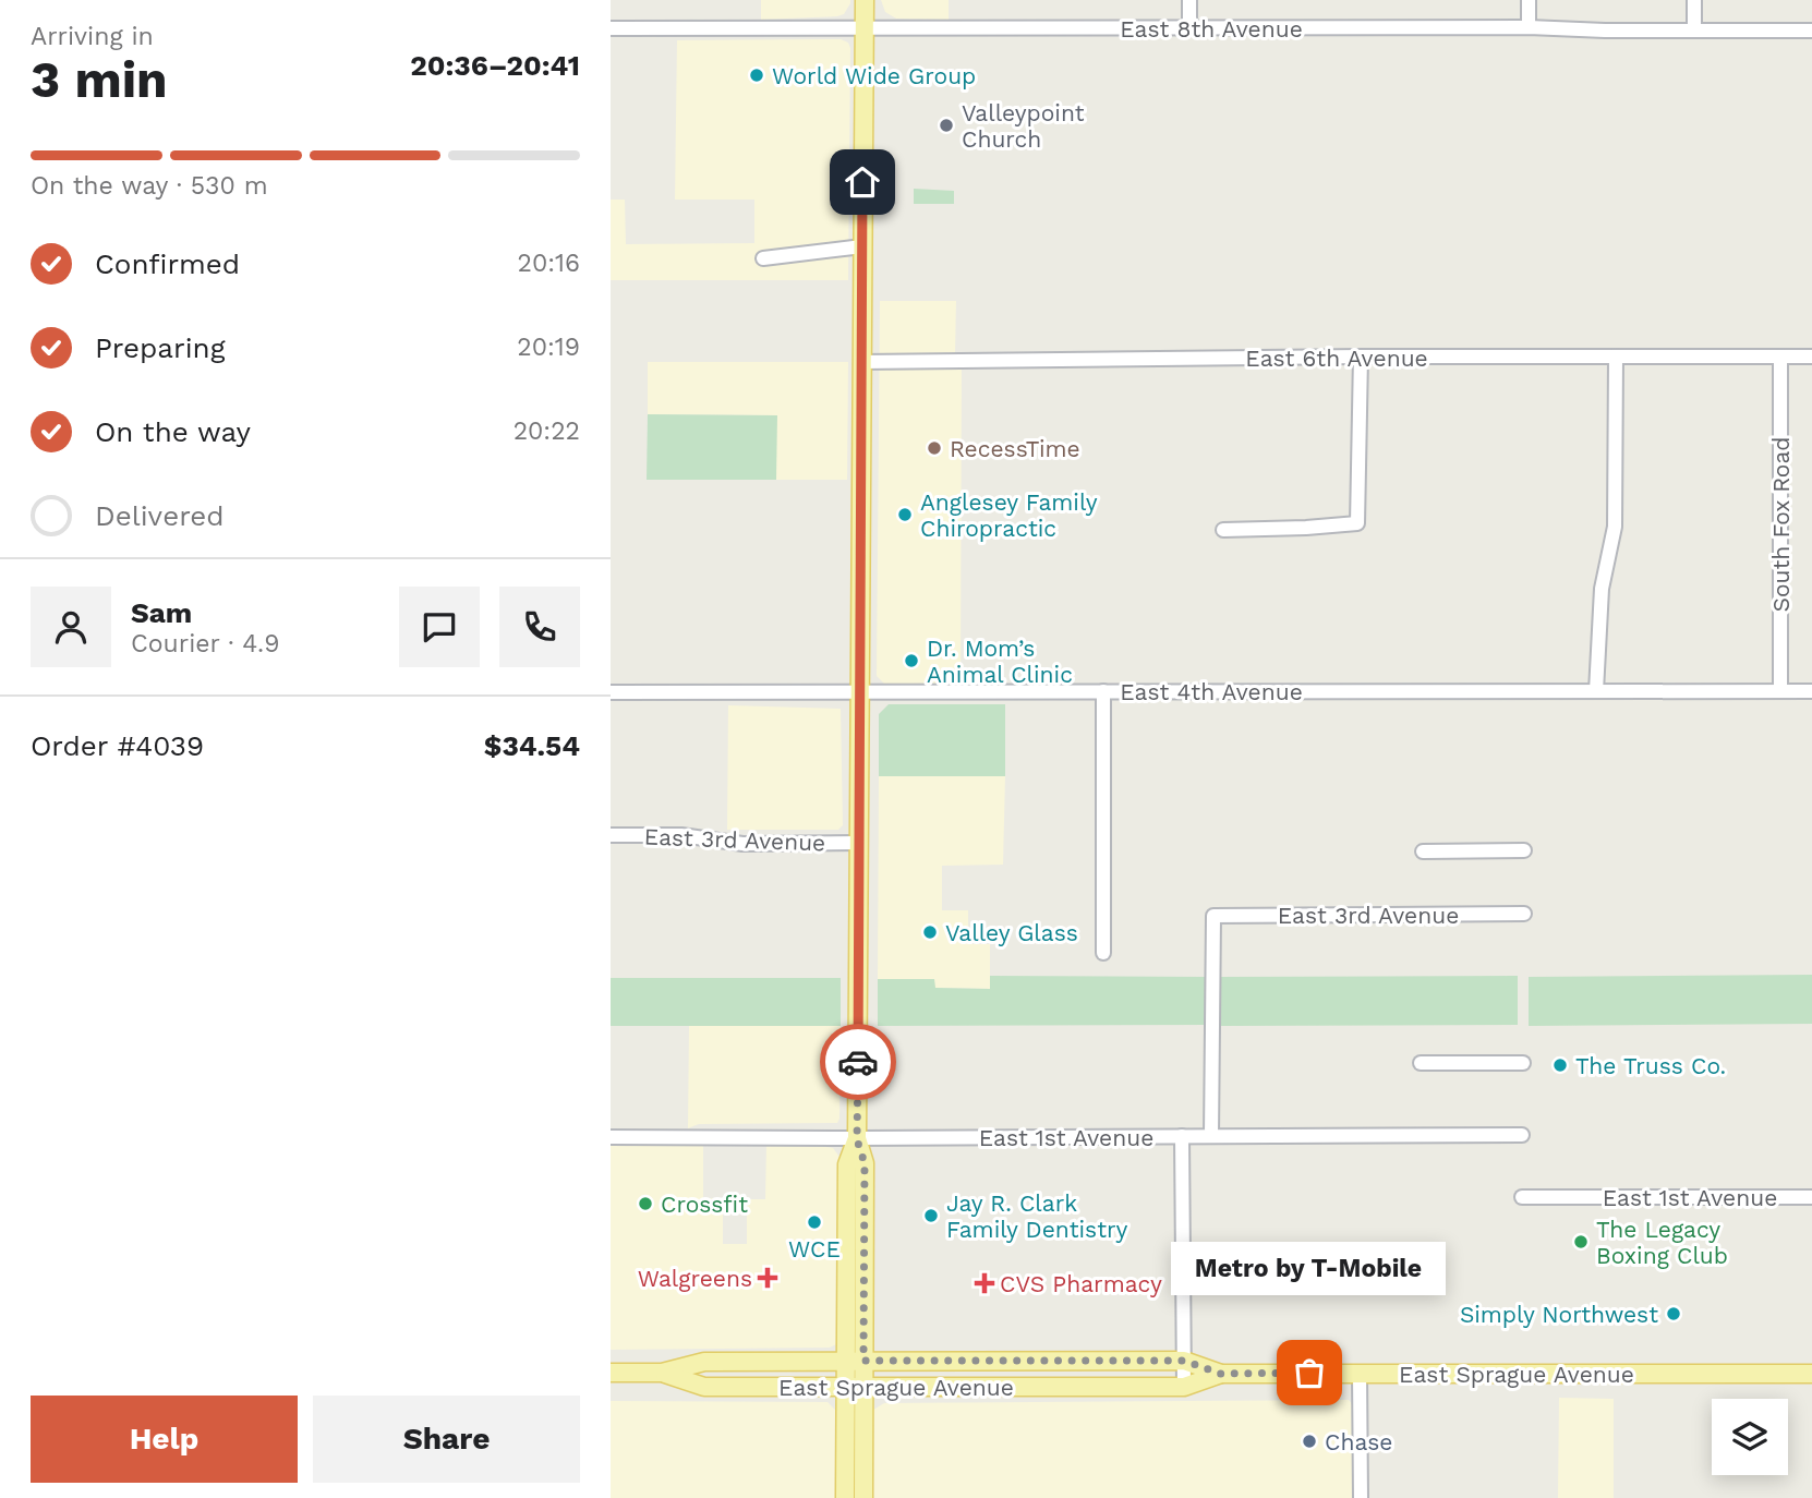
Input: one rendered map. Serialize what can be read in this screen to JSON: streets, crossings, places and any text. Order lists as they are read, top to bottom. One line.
{"streets":{"main road":["East Sprague Avenue"],"street":["East 8th Avenue","East 6th Avenue","South Fox Road","East 4th Avenue","East 3rd Avenue","East 1st Avenue"]},"crossings":[["East 6th Avenue","South Fox Road"],["South Fox Road","East 4th Avenue"],["East 3rd Avenue","East 1st Avenue"]],"places":{"other":["World Wide Group","Valleypoint Church","RecessTime","Anglesey Family Chiropractic","Dr. Mom’s Animal Clinic","Valley Glass","The Truss Co.","Crossfit","Jay R. Clark Family Dentistry","WCE","The Legacy Boxing Club","Simply Northwest","Metro by T-Mobile","Chase"],"health":["Walgreens","CVS Pharmacy"]},"page":{"heading":["3 min","Arriving in","20:36–20:41"],"panel":["Sam","Courier · 4.9","Order #4039","$34.54"],"bar":"On the way · 530 m","list":[["Confirmed","20:16"],["Preparing","20:19"],["On the way","20:22"],"Delivered"],"bubble":"Metro by T-Mobile","buttons":["Help","Share"]}}
